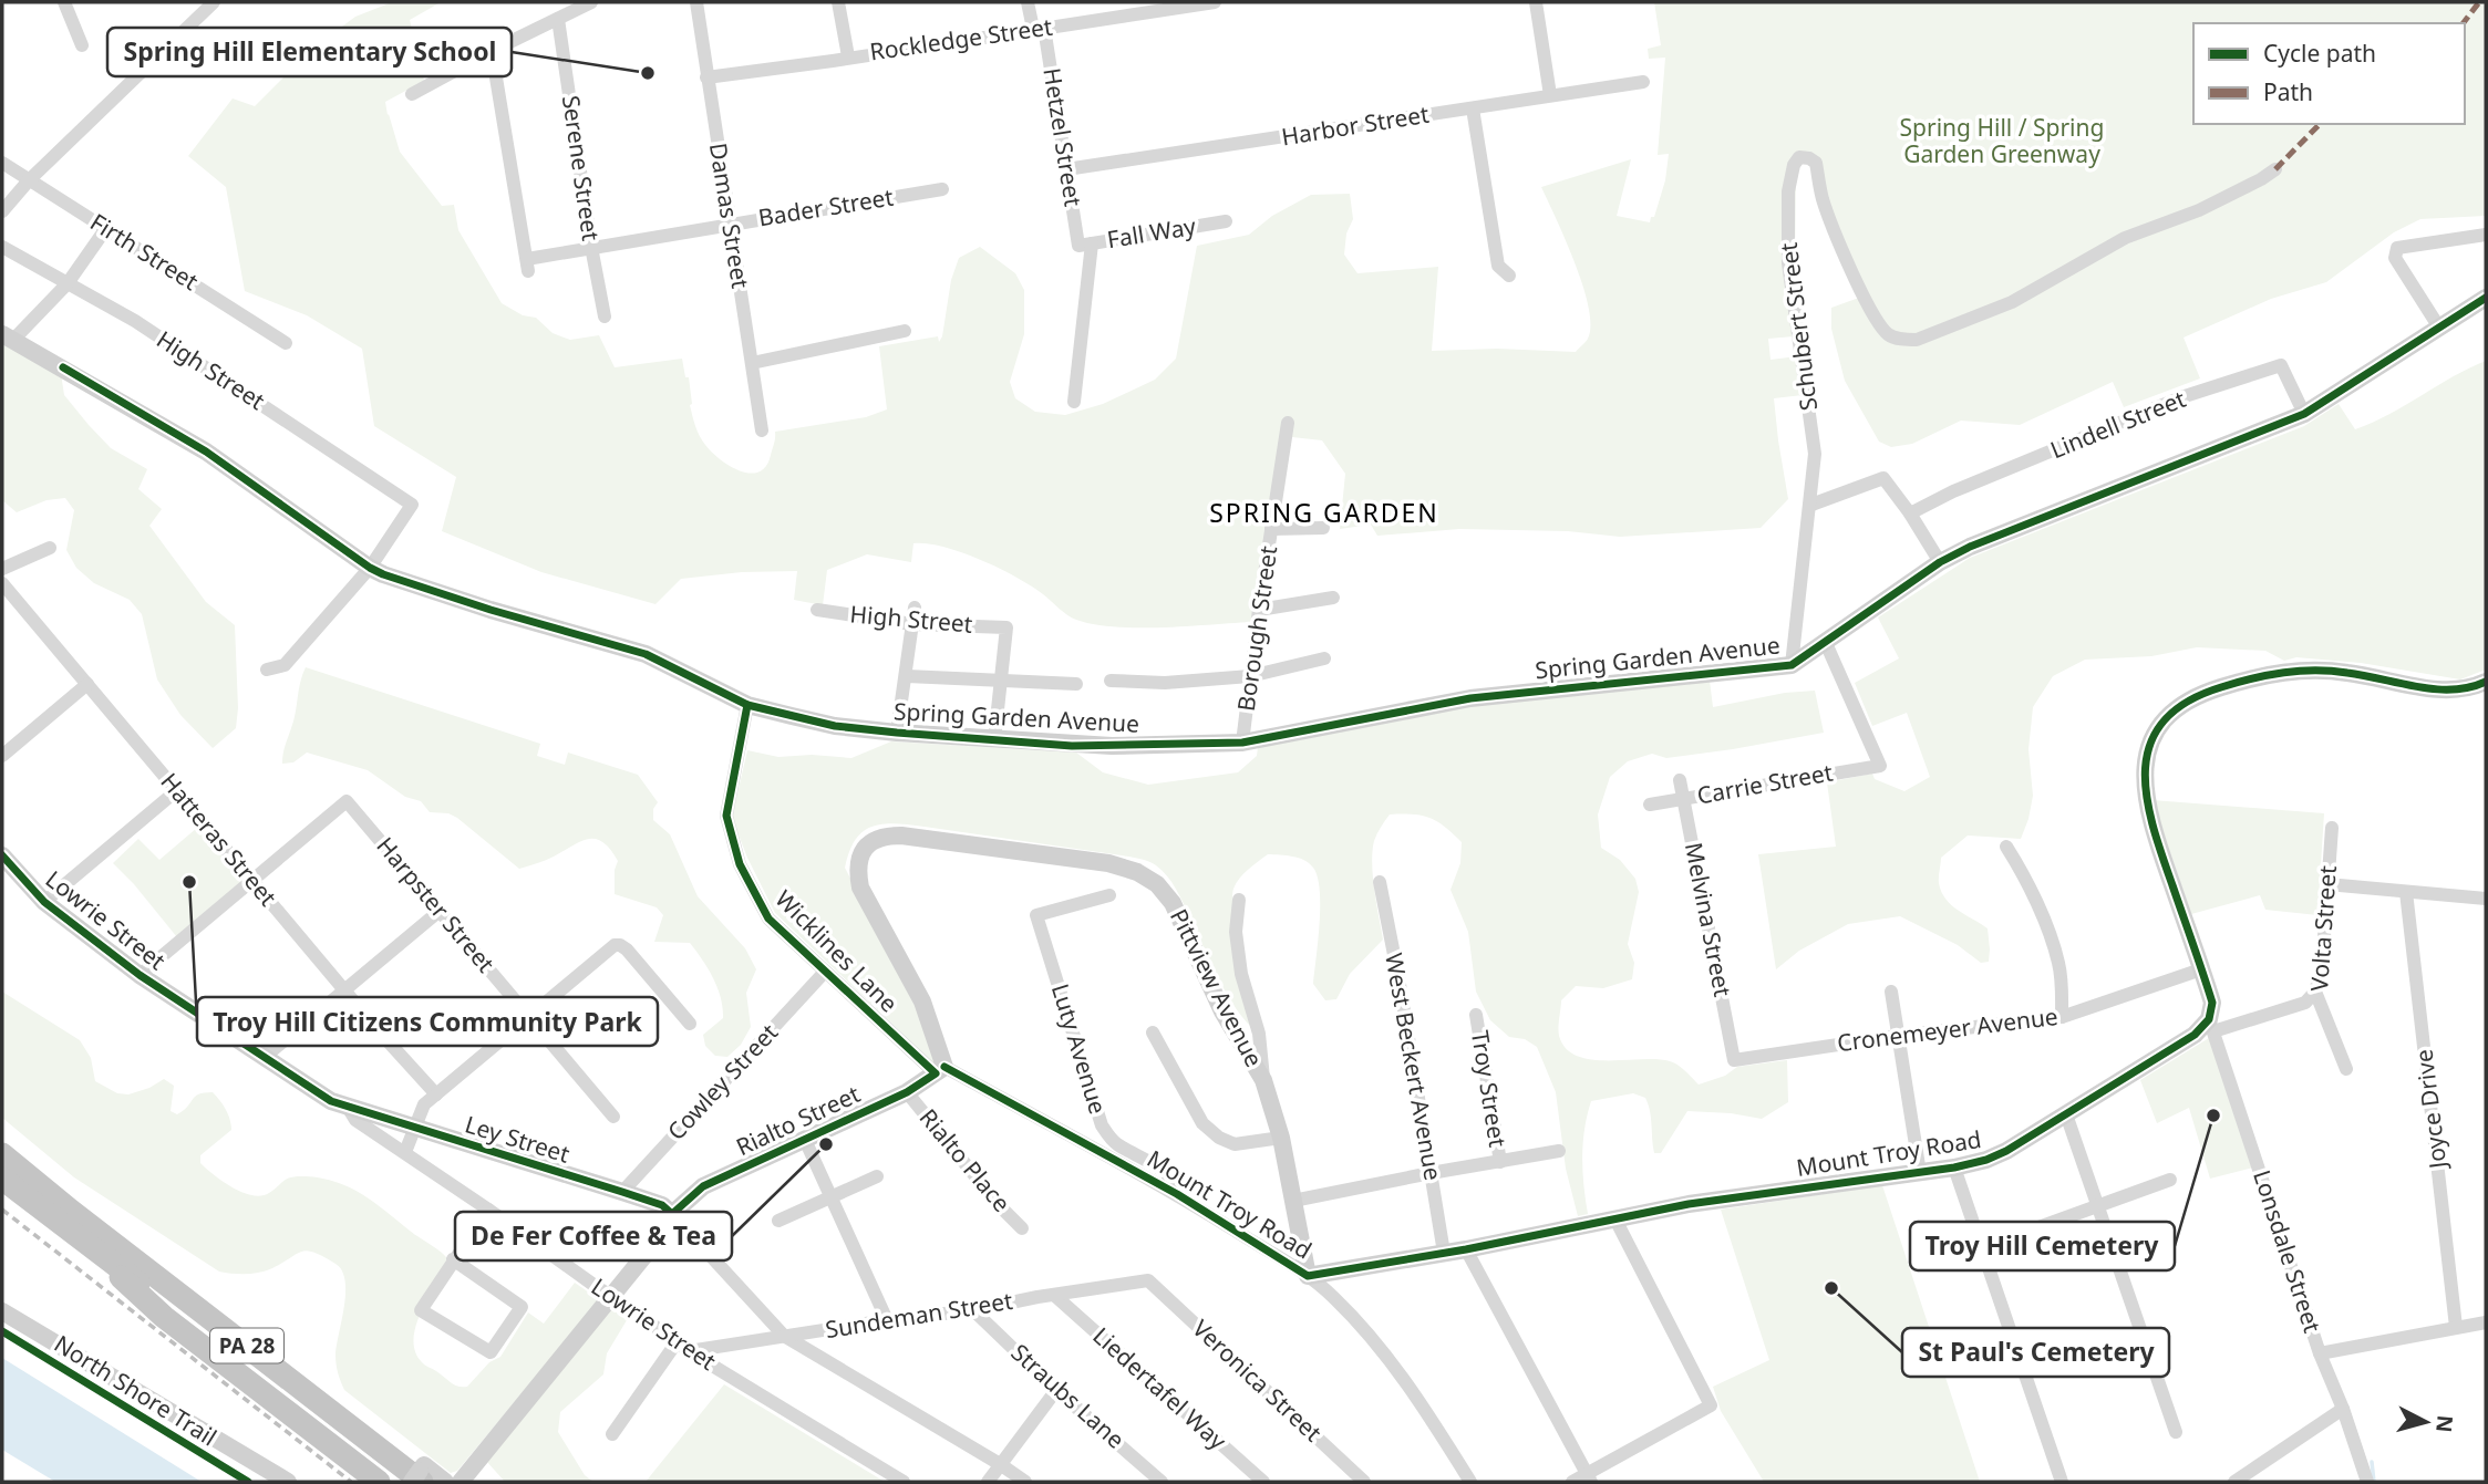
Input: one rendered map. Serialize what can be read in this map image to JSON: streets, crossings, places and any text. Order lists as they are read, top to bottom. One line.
{"streets":{"highway":["PA 28"],"street":["Rockledge Street","Harbor Street","Hetzel Street","Serene Street","Bader Street","Damas Street","Fall Way","Firth Street","Schubert Street","High Street","Lindell Street","Borough Street","Spring Garden Avenue","Carrie Street","Hatteras Street","Harpster Street","Melvina Street","Lowrie Street","Volta Street","Wicklines Lane","Pittview Avenue","Cronemeyer Avenue","Luty Avenue","West Beckert Avenue","Cowley Street","Troy Street","Joyce Drive","Rialto Street","Ley Street","Mount Troy Road","Rialto Place","Lonsdale Street","Sundeman Street","Veronica Street","Liedertafel Way","Straubs Lane"],"cycle path":["North Shore Trail"]},"crossings":[["Rockledge Street","Hetzel Street"],["Rockledge Street","Damas Street"],["Harbor Street","Hetzel Street"],["Hetzel Street","Fall Way"],["Serene Street","Bader Street"],["Bader Street","Damas Street"],["Schubert Street","Spring Garden Avenue"],["High Street","Spring Garden Avenue"],["Lindell Street","Spring Garden Avenue"],["Borough Street","Spring Garden Avenue"],["Spring Garden Avenue","Carrie Street"],["Spring Garden Avenue","Wicklines Lane"],["Carrie Street","Melvina Street"],["Hatteras Street","Harpster Street"],["Melvina Street","Cronemeyer Avenue"],["Lowrie Street","Ley Street"],["Lowrie Street","Sundeman Street"],["Wicklines Lane","Pittview Avenue"],["Wicklines Lane","Cowley Street"],["Wicklines Lane","Rialto Street"],["Wicklines Lane","Mount Troy Road"],["Pittview Avenue","Rialto Street"],["Pittview Avenue","Mount Troy Road"],["Luty Avenue","Mount Troy Road"],["West Beckert Avenue","Mount Troy Road"],["Cowley Street","Ley Street"],["Rialto Street","Ley Street"],["Rialto Street","Mount Troy Road"],["Rialto Street","Rialto Place"],["Ley Street","Sundeman Street"],["Mount Troy Road","Lonsdale Street"],["Sundeman Street","Veronica Street"],["Sundeman Street","Liedertafel Way"],["Sundeman Street","Straubs Lane"]],"districts":["SPRING GARDEN"],"parks":["Spring Hill / Spring Garden Greenway"],"places":["Spring Hill Elementary School","Troy Hill Citizens Community Park","Troy Hill Cemetery","De Fer Coffee & Tea","St Paul's Cemetery"],"legend":["Cycle path","Path"],"north":"right"}
